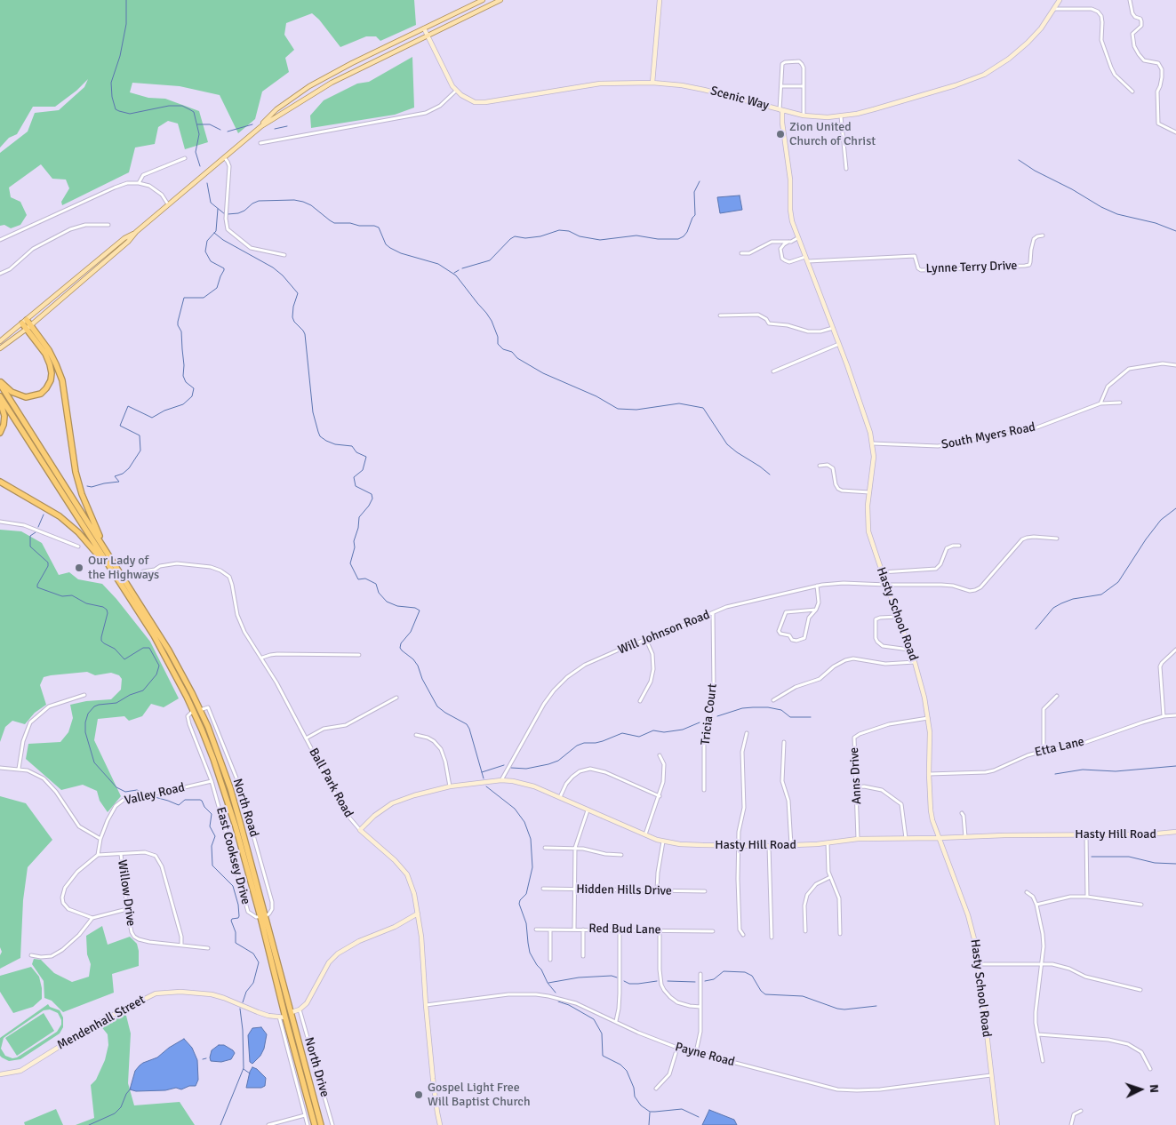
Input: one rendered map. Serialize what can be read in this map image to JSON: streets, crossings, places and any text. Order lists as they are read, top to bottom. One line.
{"streets":{"street":["Scenic Way","Lynne Terry Drive","South Myers Road","Hasty School Road","Will Johnson Road","Tricia Court","Etta Lane","Anns Drive","Ball Park Road","Valley Road","North Road","Hasty Hill Road","East Cooksey Drive","Hidden Hills Drive","Willow Drive","Red Bud Lane","Mendenhall Street","Payne Road","North Drive"]},"crossings":[["Scenic Way","Hasty School Road"],["Lynne Terry Drive","Hasty School Road"],["South Myers Road","Hasty School Road"],["Hasty School Road","Will Johnson Road"],["Hasty School Road","Etta Lane"],["Hasty School Road","Anns Drive"],["Hasty School Road","Hasty Hill Road"],["Hasty School Road","Payne Road"],["Will Johnson Road","Tricia Court"],["Will Johnson Road","Hasty Hill Road"],["Anns Drive","Hasty Hill Road"],["Ball Park Road","Hasty Hill Road"],["Ball Park Road","Payne Road"],["Valley Road","East Cooksey Drive"],["North Road","East Cooksey Drive"]],"places":["Zion United Church of Christ","Our Lady of the Highways","Gospel Light Free Will Baptist Church"],"north":"right"}
